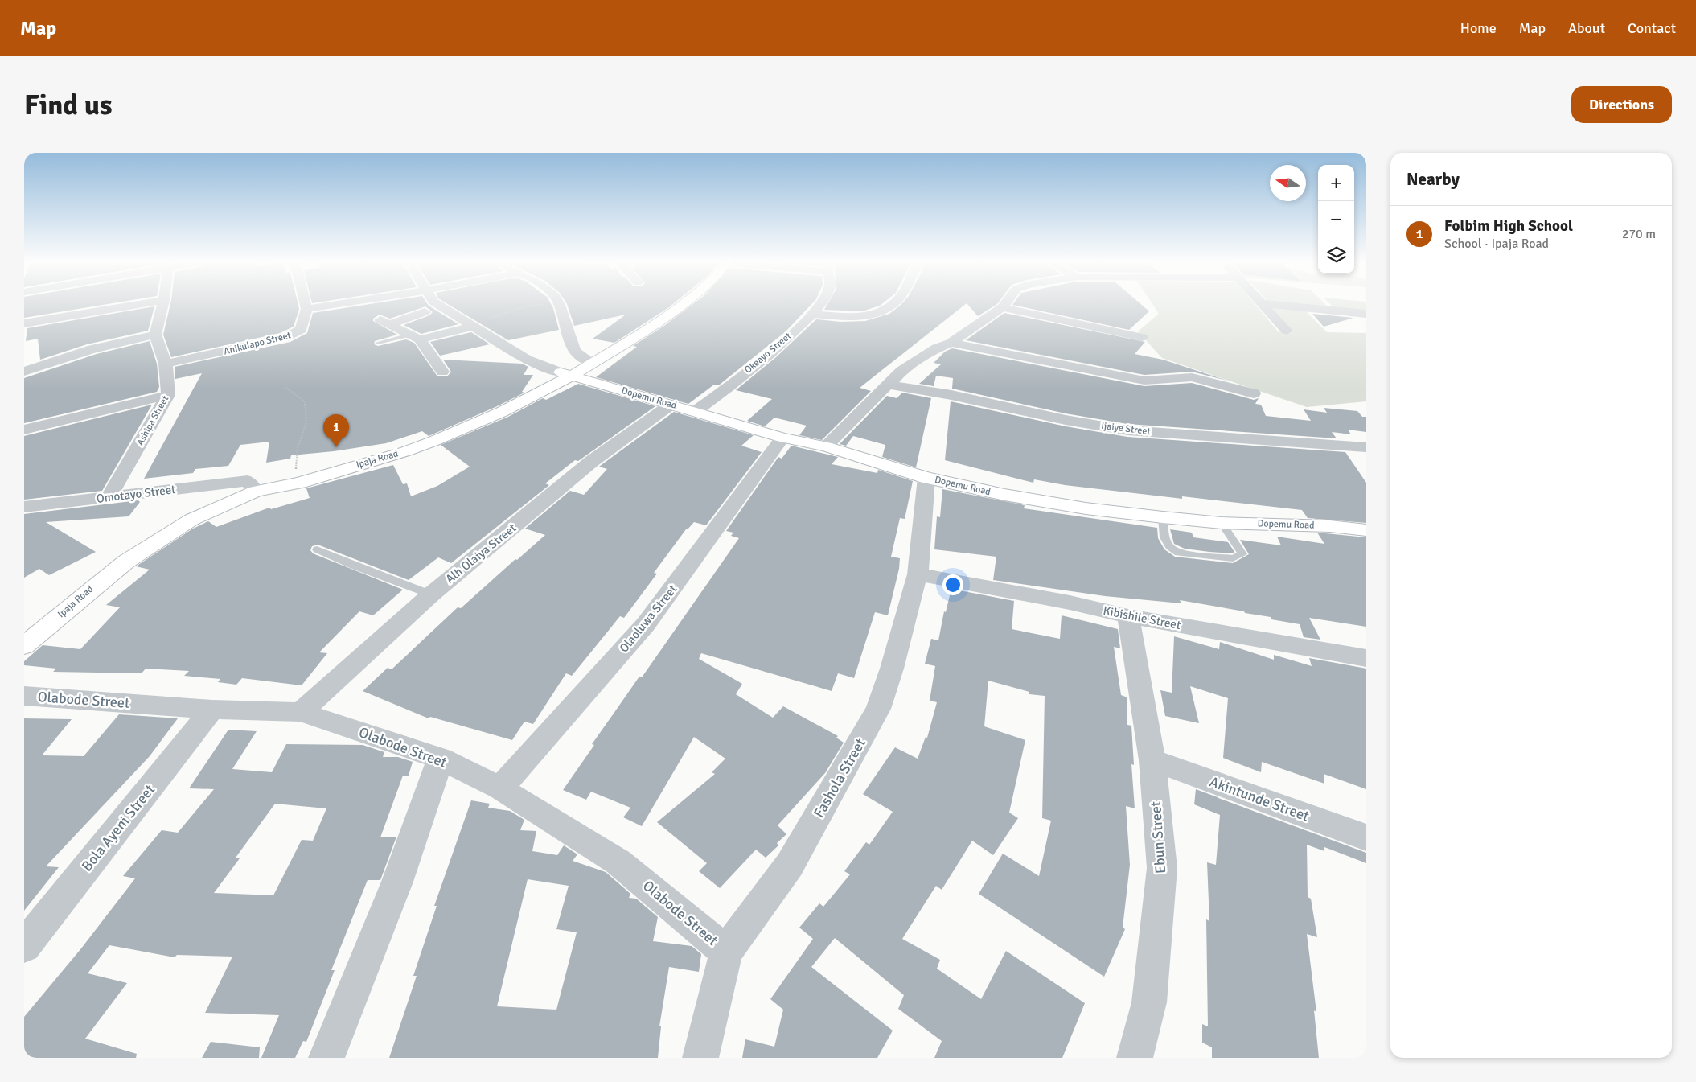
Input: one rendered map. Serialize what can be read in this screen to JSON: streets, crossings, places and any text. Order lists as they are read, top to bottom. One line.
{"streets":{"main road":["Dopemu Road","Ipaja Road"],"street":["Anikulapo Street","Okeayo Street","Ashipa Street","Ijaiye Street","Omotayo Street","Alh Olaiya Street","Kibishile Street","Olaoluwa Street","Olabode Street","Fashola Street","Akintunde Street","Bola Ayeni Street","Ebun Street"]},"crossings":[["Anikulapo Street","Ashipa Street"],["Okeayo Street","Dopemu Road"],["Dopemu Road","Ipaja Road"],["Dopemu Road","Alh Olaiya Street"],["Dopemu Road","Olaoluwa Street"],["Dopemu Road","Fashola Street"],["Ashipa Street","Omotayo Street"],["Ipaja Road","Omotayo Street"],["Alh Olaiya Street","Olabode Street"],["Kibishile Street","Fashola Street"],["Kibishile Street","Ebun Street"],["Olaoluwa Street","Olabode Street"],["Olabode Street","Fashola Street"],["Olabode Street","Bola Ayeni Street"],["Akintunde Street","Ebun Street"]],"north":"left","page":{"header":"Map","nav":["Home","Map","About","Contact"],"buttons":"Directions","title":"Find us","heading":"Nearby","map_buttons":["+","−"],"list":[{"mark":"1","name":"Folbim High School","note":"School · Ipaja Road","value":"270 m"}],"pins":"1"}}
